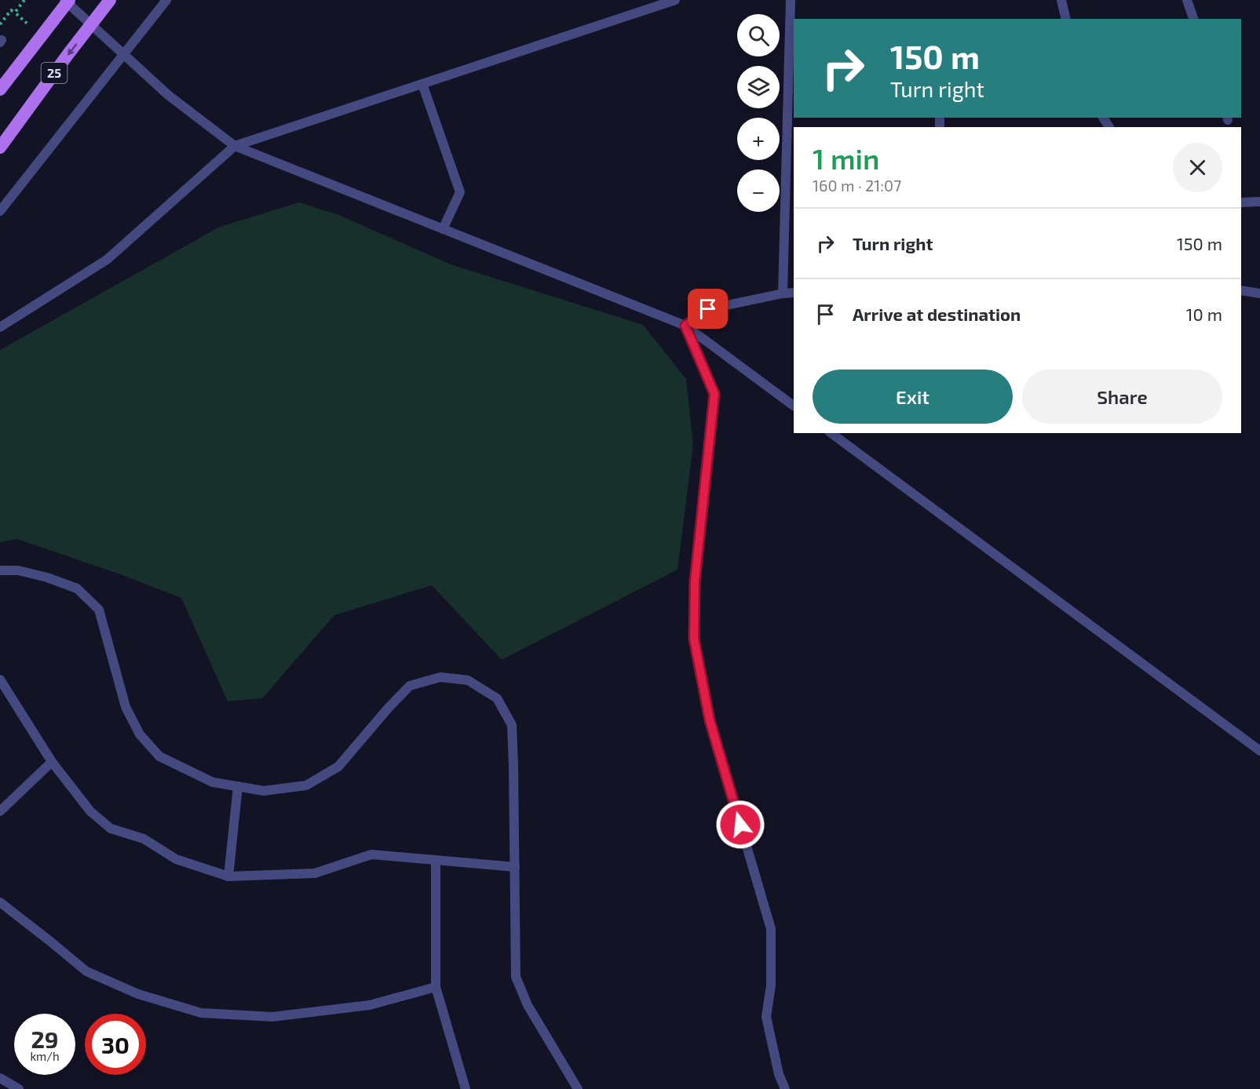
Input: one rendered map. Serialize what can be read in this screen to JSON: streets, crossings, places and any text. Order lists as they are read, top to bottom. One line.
{"streets":{"main road":["25"]},"page":{"map_buttons":["+","−"],"turn":["150 m","Turn right"],"heading":["1 min","160 m · 21:07"],"list":[{"name":"Turn right","value":"150 m"},{"name":"Arrive at destination","value":"10 m"}],"buttons":["Exit","Share"],"speed":"29 km/h","limit":"30"}}
